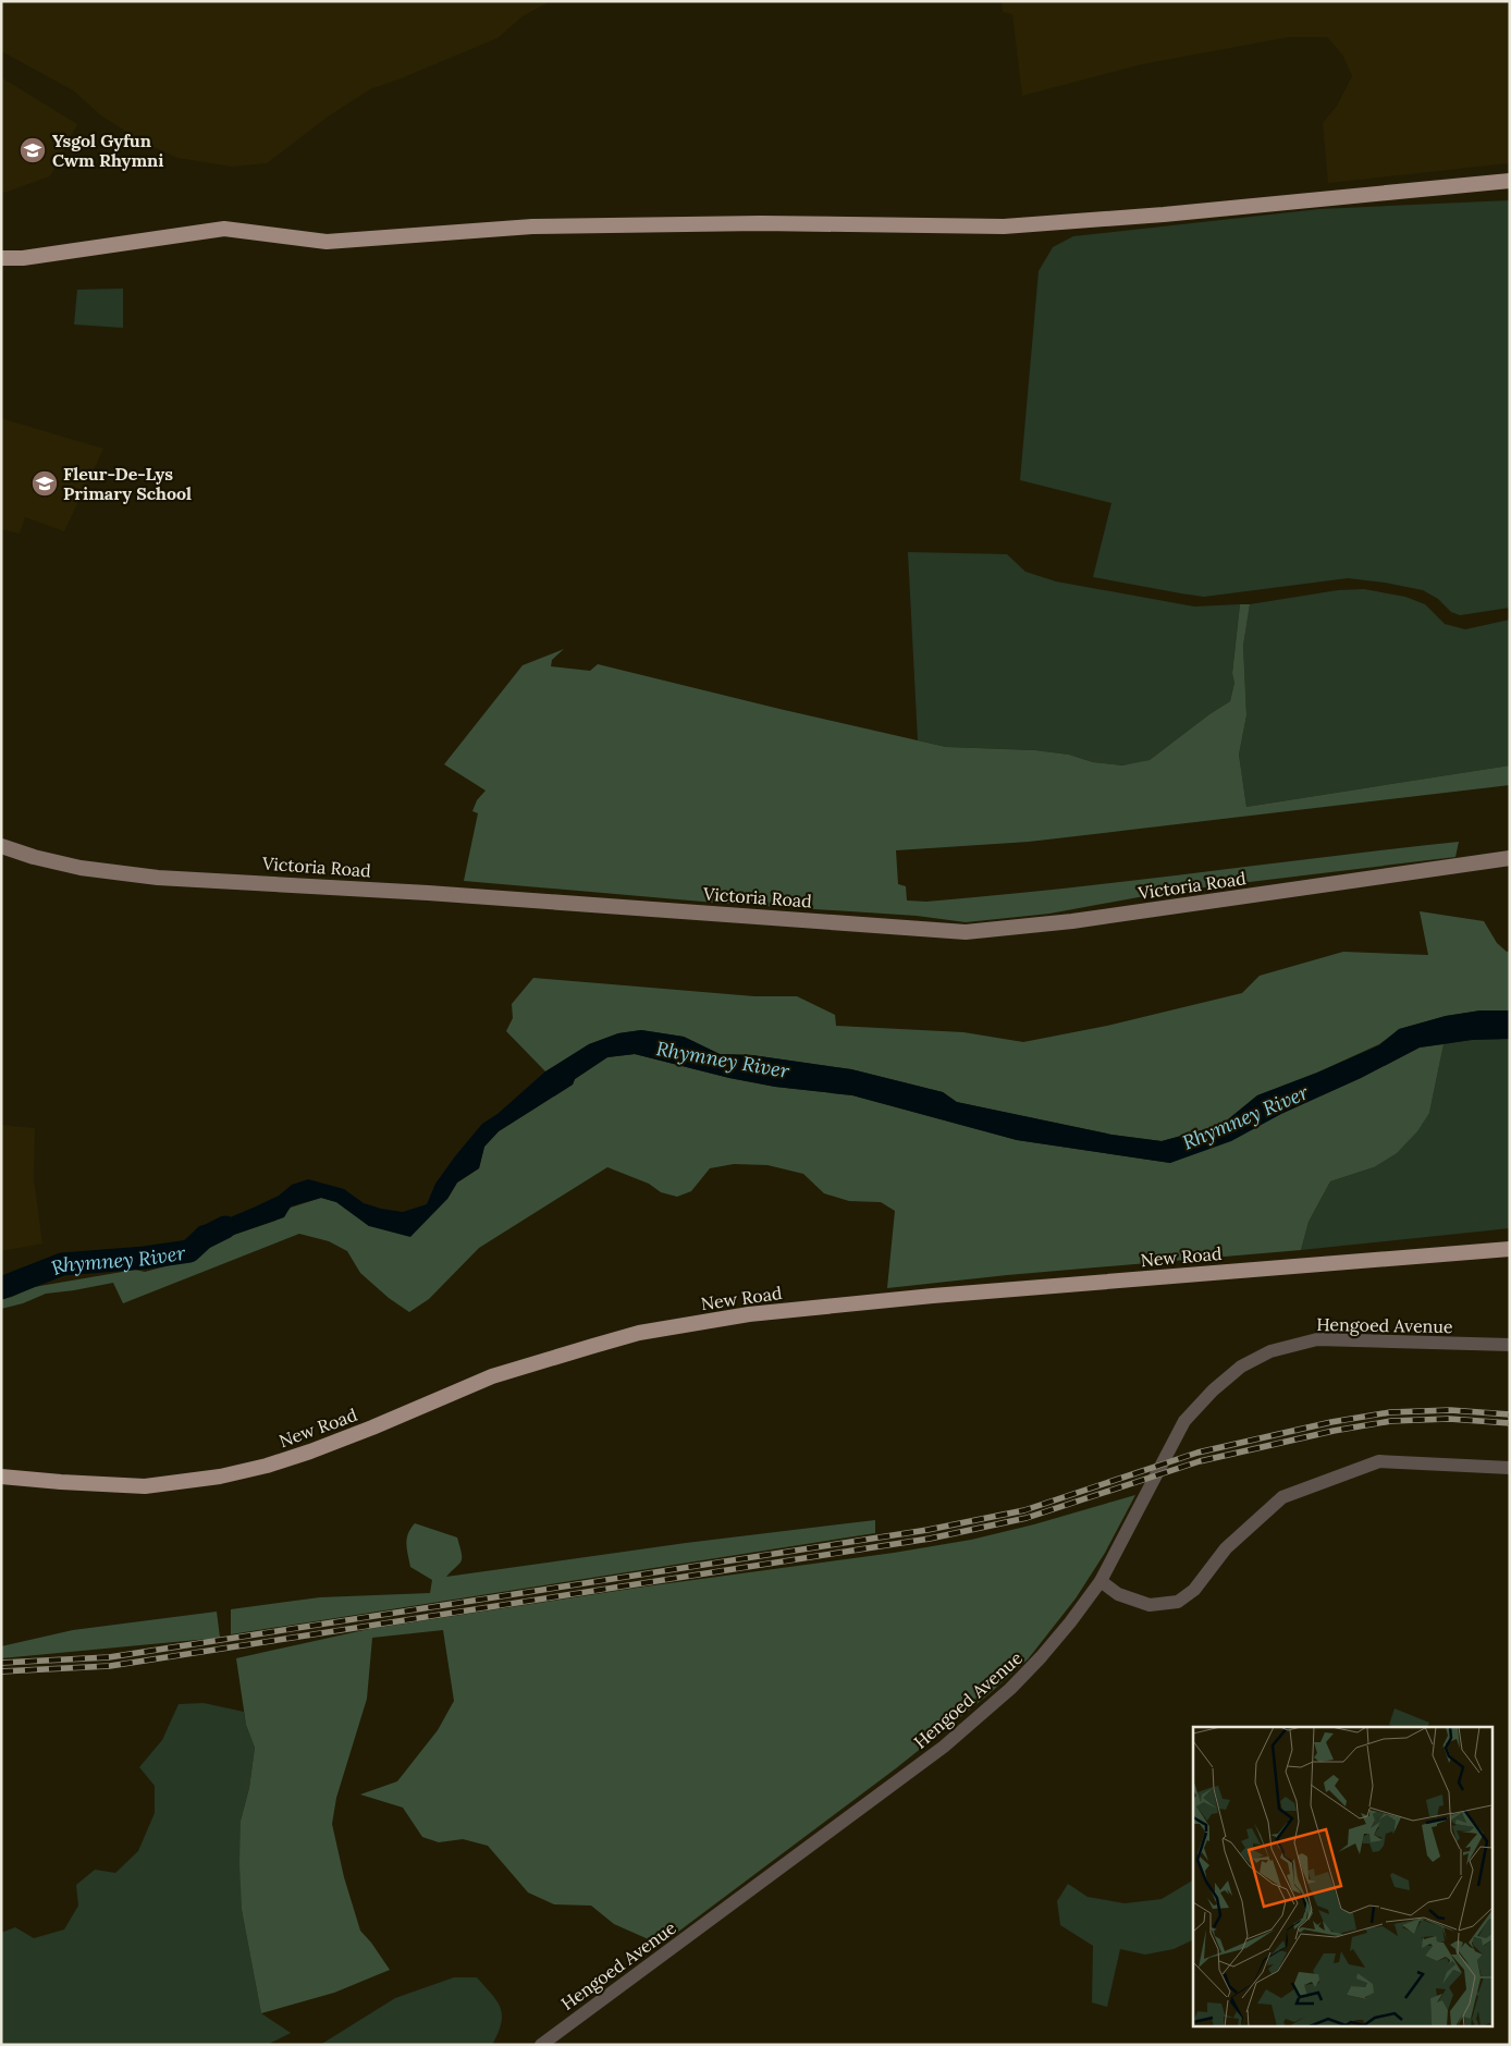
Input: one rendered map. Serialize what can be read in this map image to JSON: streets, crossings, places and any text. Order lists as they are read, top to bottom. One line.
{"streets":{"main road":["Victoria Road","New Road"],"street":["Hengoed Avenue"]},"water":["Rhymney River"],"places":{"school or university":["Ysgol Gyfun Cwm Rhymni","Fleur-De-Lys Primary School"]}}
